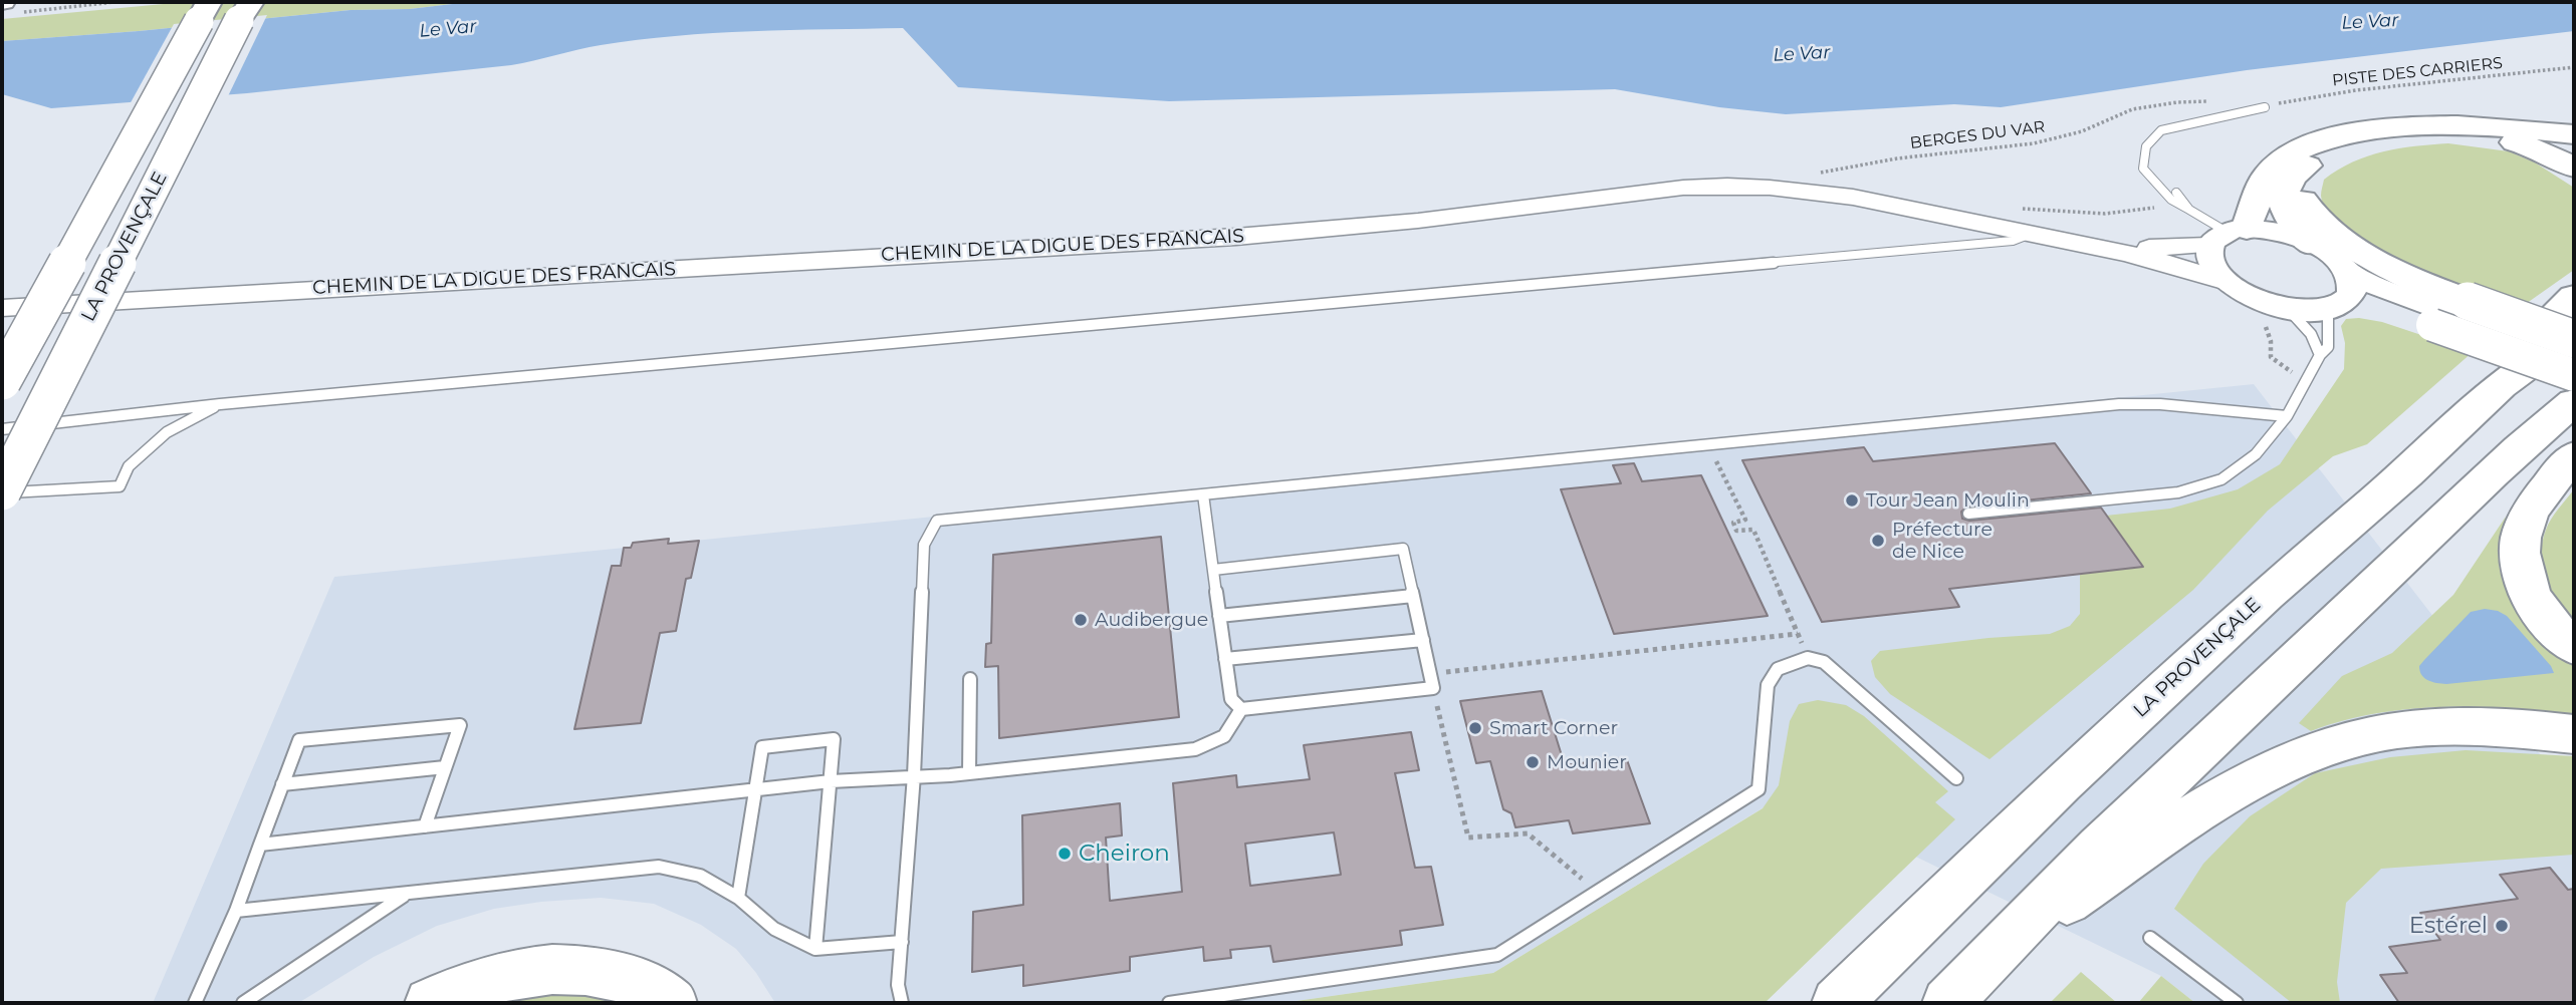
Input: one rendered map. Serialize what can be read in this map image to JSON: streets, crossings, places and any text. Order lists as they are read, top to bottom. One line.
{"streets":{"highway":["LA PROVENÇALE"],"main road":["CHEMIN DE LA DIGUE DES FRANCAIS"],"path":["PISTE DES CARRIERS","BERGES DU VAR"]},"crossings":[["PISTE DES CARRIERS","BERGES DU VAR"]],"water":["Le Var"],"places":["Tour Jean Moulin","Préfecture de Nice","Audibergue","Smart Corner","Mounier","Cheiron","Estérel"]}
